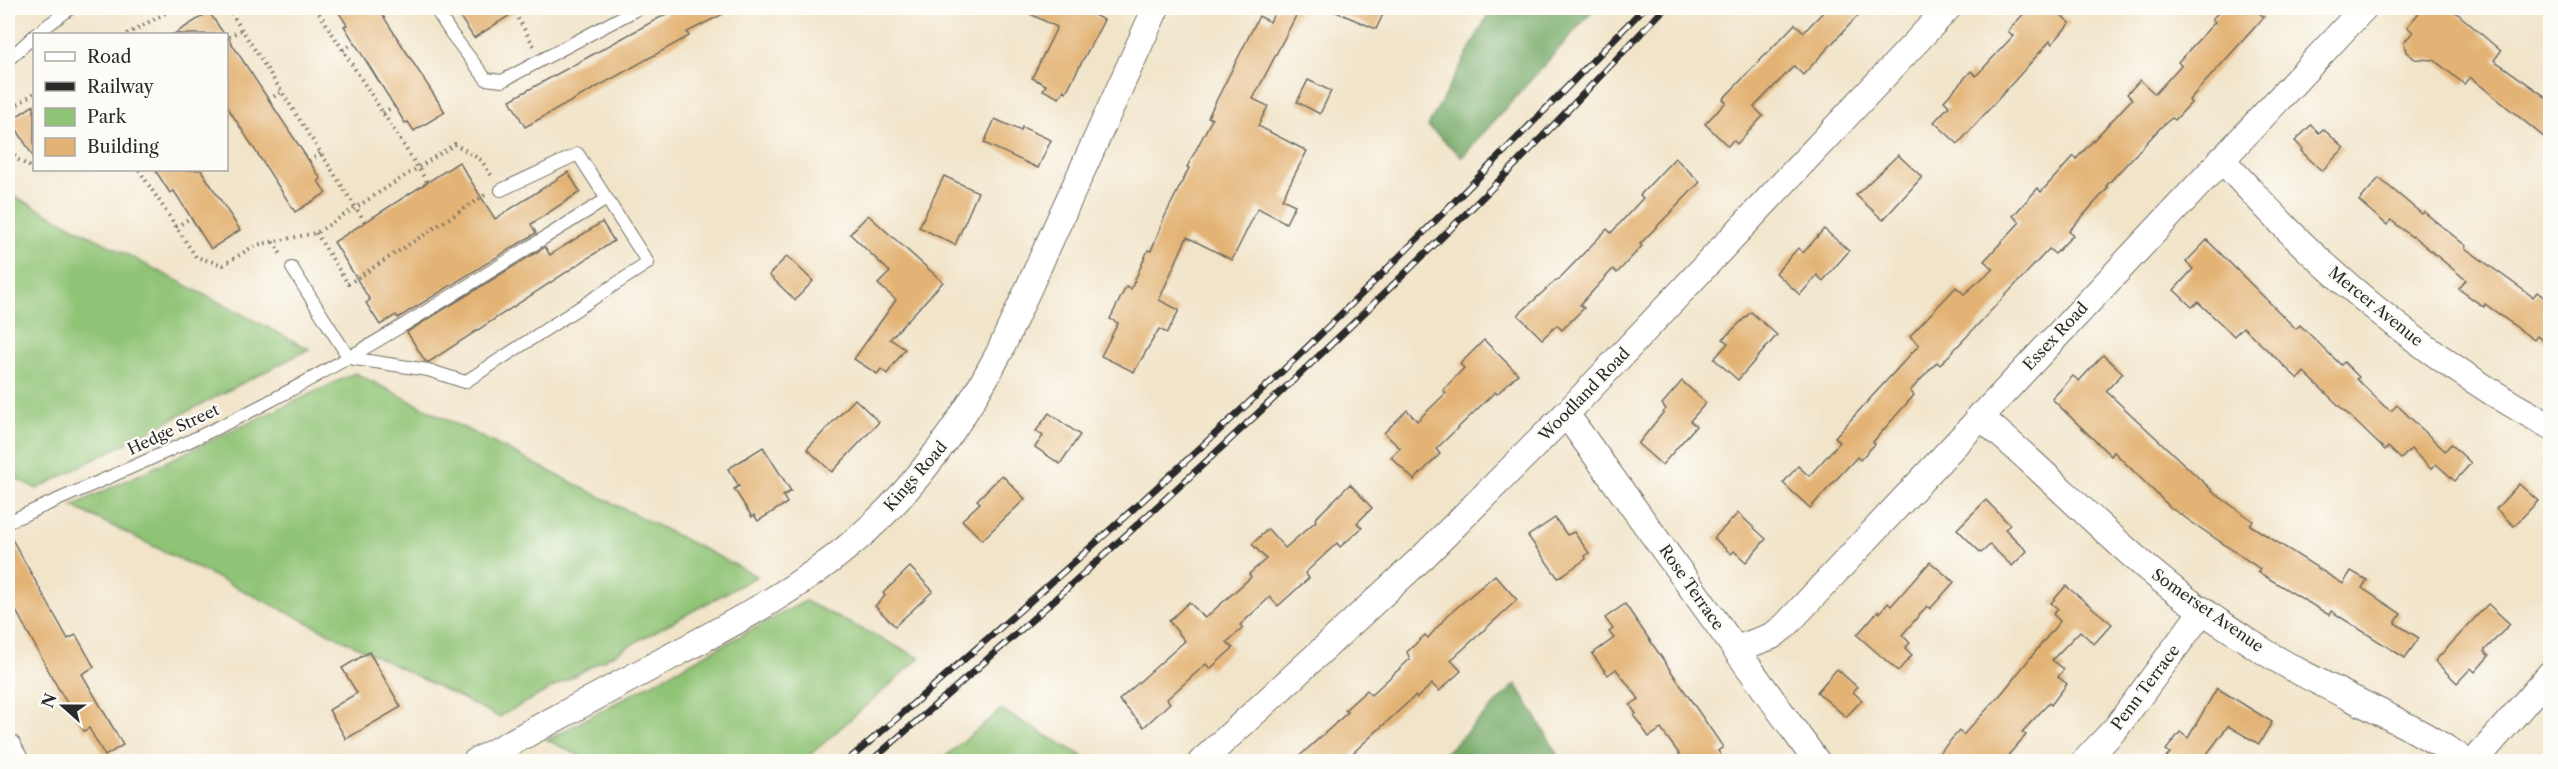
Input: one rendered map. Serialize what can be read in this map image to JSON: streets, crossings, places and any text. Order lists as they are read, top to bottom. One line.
{"streets":{"street":["Mercer Avenue","Essex Road","Woodland Road","Kings Road","Rose Terrace","Somerset Avenue","Penn Terrace"],"lane":["Hedge Street"]},"crossings":[["Mercer Avenue","Essex Road"],["Essex Road","Rose Terrace"],["Essex Road","Somerset Avenue"],["Woodland Road","Rose Terrace"],["Somerset Avenue","Penn Terrace"]],"legend":["Road","Railway","Park","Building"],"north":"left"}
